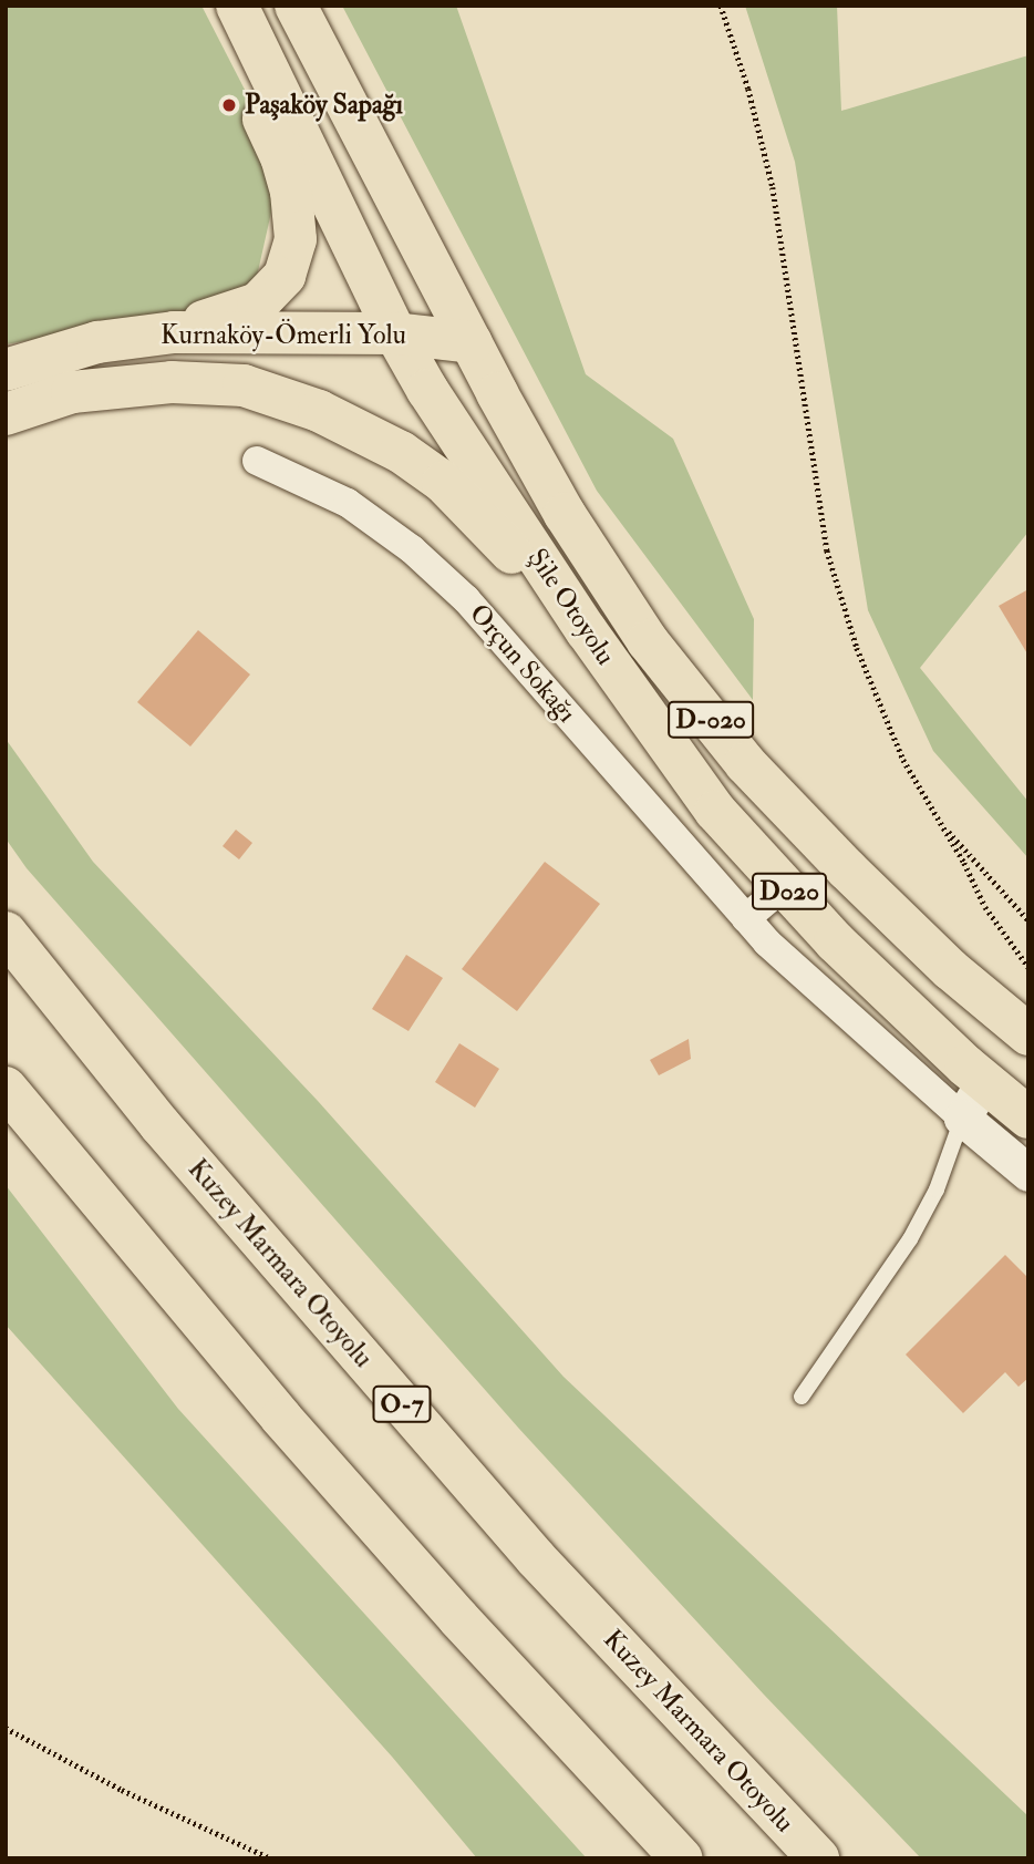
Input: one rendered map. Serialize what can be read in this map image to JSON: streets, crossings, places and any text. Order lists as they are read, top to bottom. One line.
{"streets":{"highway":["Kurnaköy-Ömerli Yolu","Şile Otoyolu","D-020","D020","Kuzey Marmara Otoyolu","O-7"],"street":["Orçun Sokağı"]},"crossings":[["Kurnaköy-Ömerli Yolu","Şile Otoyolu"]],"places":["Paşaköy Sapağı"]}
